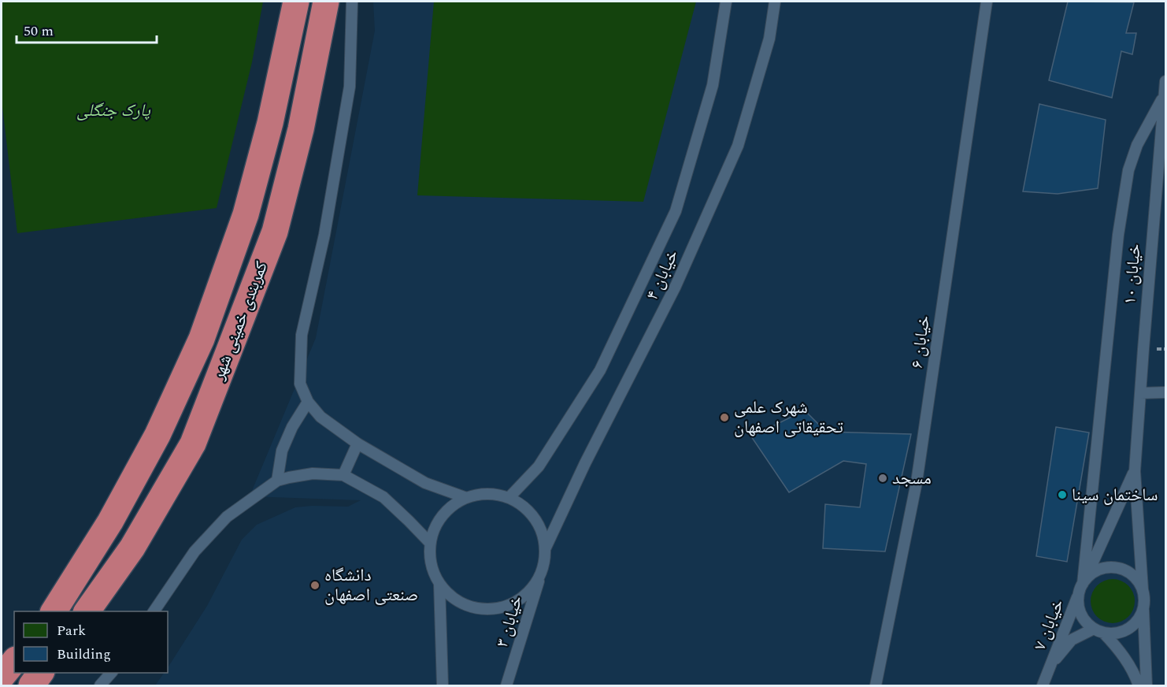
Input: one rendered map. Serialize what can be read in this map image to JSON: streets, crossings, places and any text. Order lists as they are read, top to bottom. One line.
{"streets":{"highway":["کمربندی خمینی شهر"],"lane":["خیابان ۱۰","خیابان ۴","خیابان ۶","خیابان ۳","خیابان ۷"]},"crossings":[["خیابان ۱۰","خیابان ۷"],["خیابان ۴","خیابان ۳"]],"parks":["پارک جنگلی"],"places":["شهرک علمی تحقیقاتی اصفهان","مسجد","ساختمان سینا","دانشگاه صنعتی اصفهان"],"legend":["Park","Building"],"scale_bar":"50 m"}
